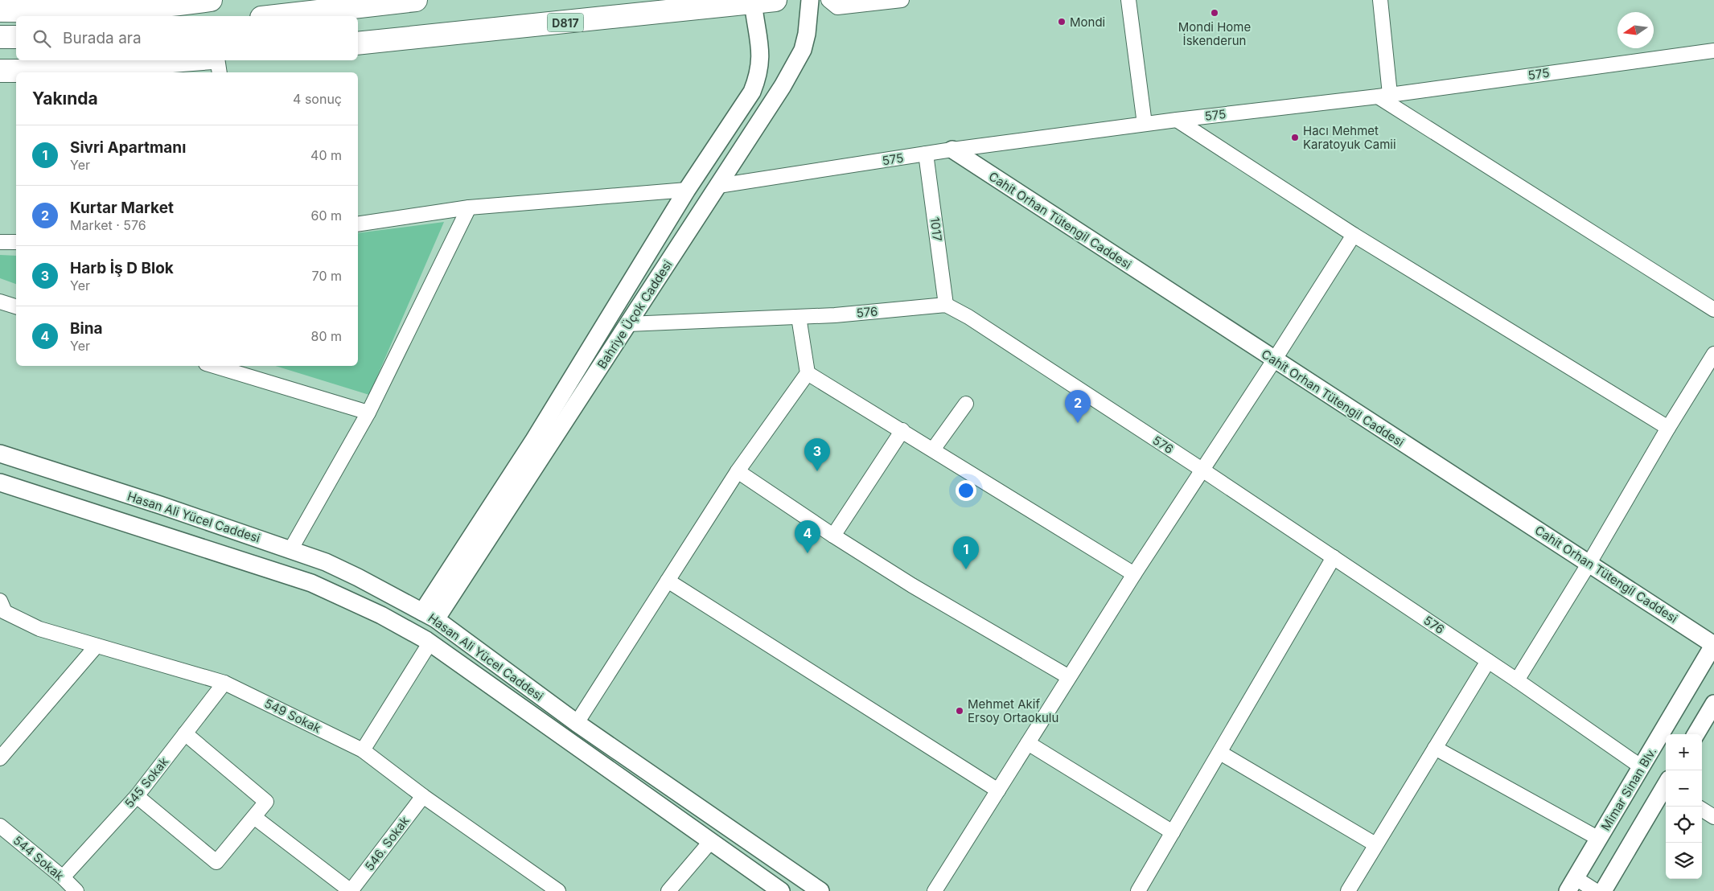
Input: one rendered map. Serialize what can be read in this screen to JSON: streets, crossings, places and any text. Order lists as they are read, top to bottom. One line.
{"streets":{"highway":["D817"],"street":["575","Cahit Orhan Tütengil Caddesi","1017","576","Bahriye Üçok Caddesi","Hasan Ali Yücel Caddesi","549 Sokak","545 Sokak","Mimar Sinan Blv.","546. Sokak","544 Sokak"]},"crossings":[["D817","Bahriye Üçok Caddesi"],["575","Cahit Orhan Tütengil Caddesi"],["575","1017"],["575","Bahriye Üçok Caddesi"],["Cahit Orhan Tütengil Caddesi","Mimar Sinan Blv."],["1017","576"],["576","Bahriye Üçok Caddesi"],["576","Mimar Sinan Blv."],["Bahriye Üçok Caddesi","Hasan Ali Yücel Caddesi"],["549 Sokak","545 Sokak"],["549 Sokak","546. Sokak"],["545 Sokak","544 Sokak"]],"places":["Mondi Home İskenderun","Mondi","Hacı Mehmet Karatoyuk Camii","Mehmet Akif Ersoy Ortaokulu"],"north":"left","page":{"search":"Burada ara","heading":["Yakında","4 sonuç"],"list":[{"mark":"1","name":"Sivri Apartmanı","note":"Yer","value":"40 m"},{"mark":"2","name":"Kurtar Market","note":"Market · 576","value":"60 m"},{"mark":"3","name":"Harb İş D Blok","note":"Yer","value":"70 m"},{"mark":"4","name":"Bina","note":"Yer","value":"80 m"}],"pins":["2","3","4","1"],"map_buttons":["+","−"]}}
